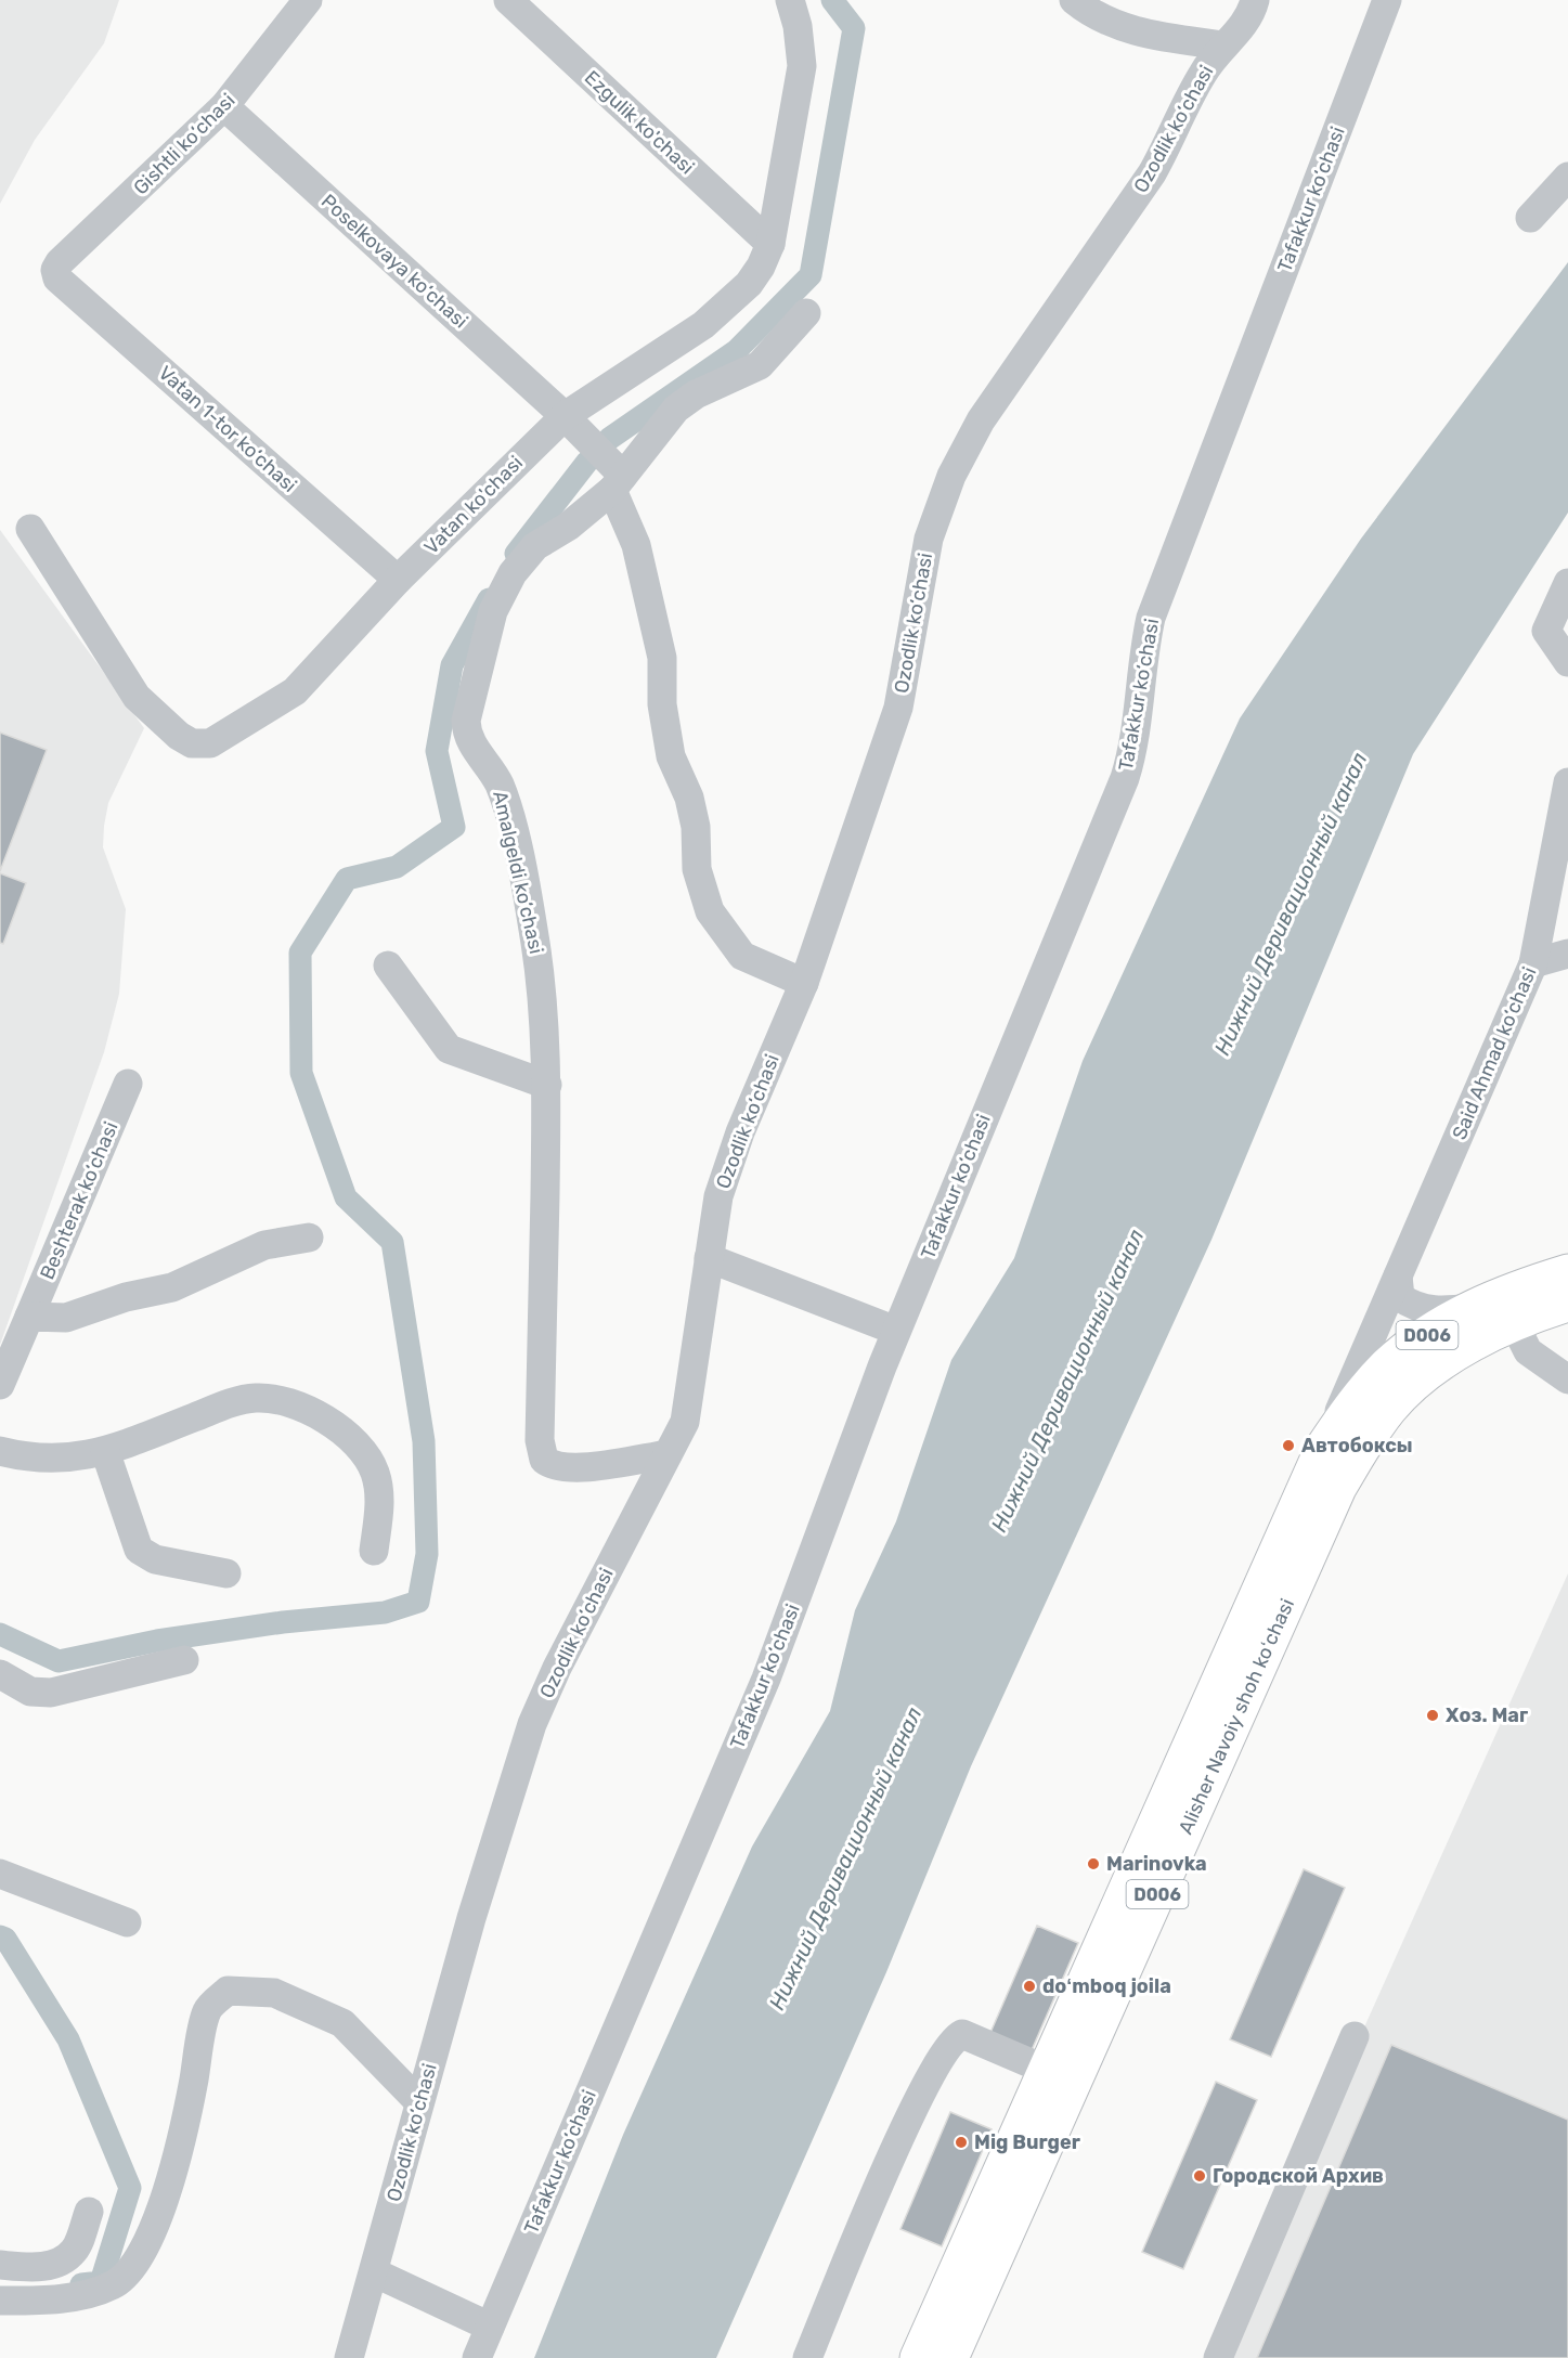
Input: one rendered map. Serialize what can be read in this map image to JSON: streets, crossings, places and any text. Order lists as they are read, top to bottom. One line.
{"streets":{"main road":["D006","Alisher Navoiy shoh koʻchasi"],"street":["Ezgulik ko'chasi","Ozodlik ko‘chasi","Gishtli ko‘chasi","Tafakkur ko‘chasi","Poselkovaya ko‘chasi","Vatan 1-tor ko‘chasi","Vatan ko'chasi","Amalgeldi ko‘chasi","Said Ahmad ko‘chasi","Beshterak ko‘chasi"]},"crossings":[["Ezgulik ko'chasi","Vatan ko'chasi"],["Ozodlik ko‘chasi","Amalgeldi ko‘chasi"],["Gishtli ko‘chasi","Poselkovaya ko‘chasi"],["Gishtli ko‘chasi","Vatan 1-tor ko‘chasi"],["Poselkovaya ko‘chasi","Vatan ko'chasi"],["Poselkovaya ko‘chasi","Amalgeldi ko‘chasi"],["Vatan 1-tor ko‘chasi","Vatan ko'chasi"],["Said Ahmad ko‘chasi","D006"],["Said Ahmad ko‘chasi","Alisher Navoiy shoh koʻchasi"],["D006","Alisher Navoiy shoh koʻchasi"]],"water":["Нижний Деривационный канал"],"places":["Автобоксы","Хоз. Маг","Marinovka","doʻmboq joila","Mig Burger","Городской Архив"]}
